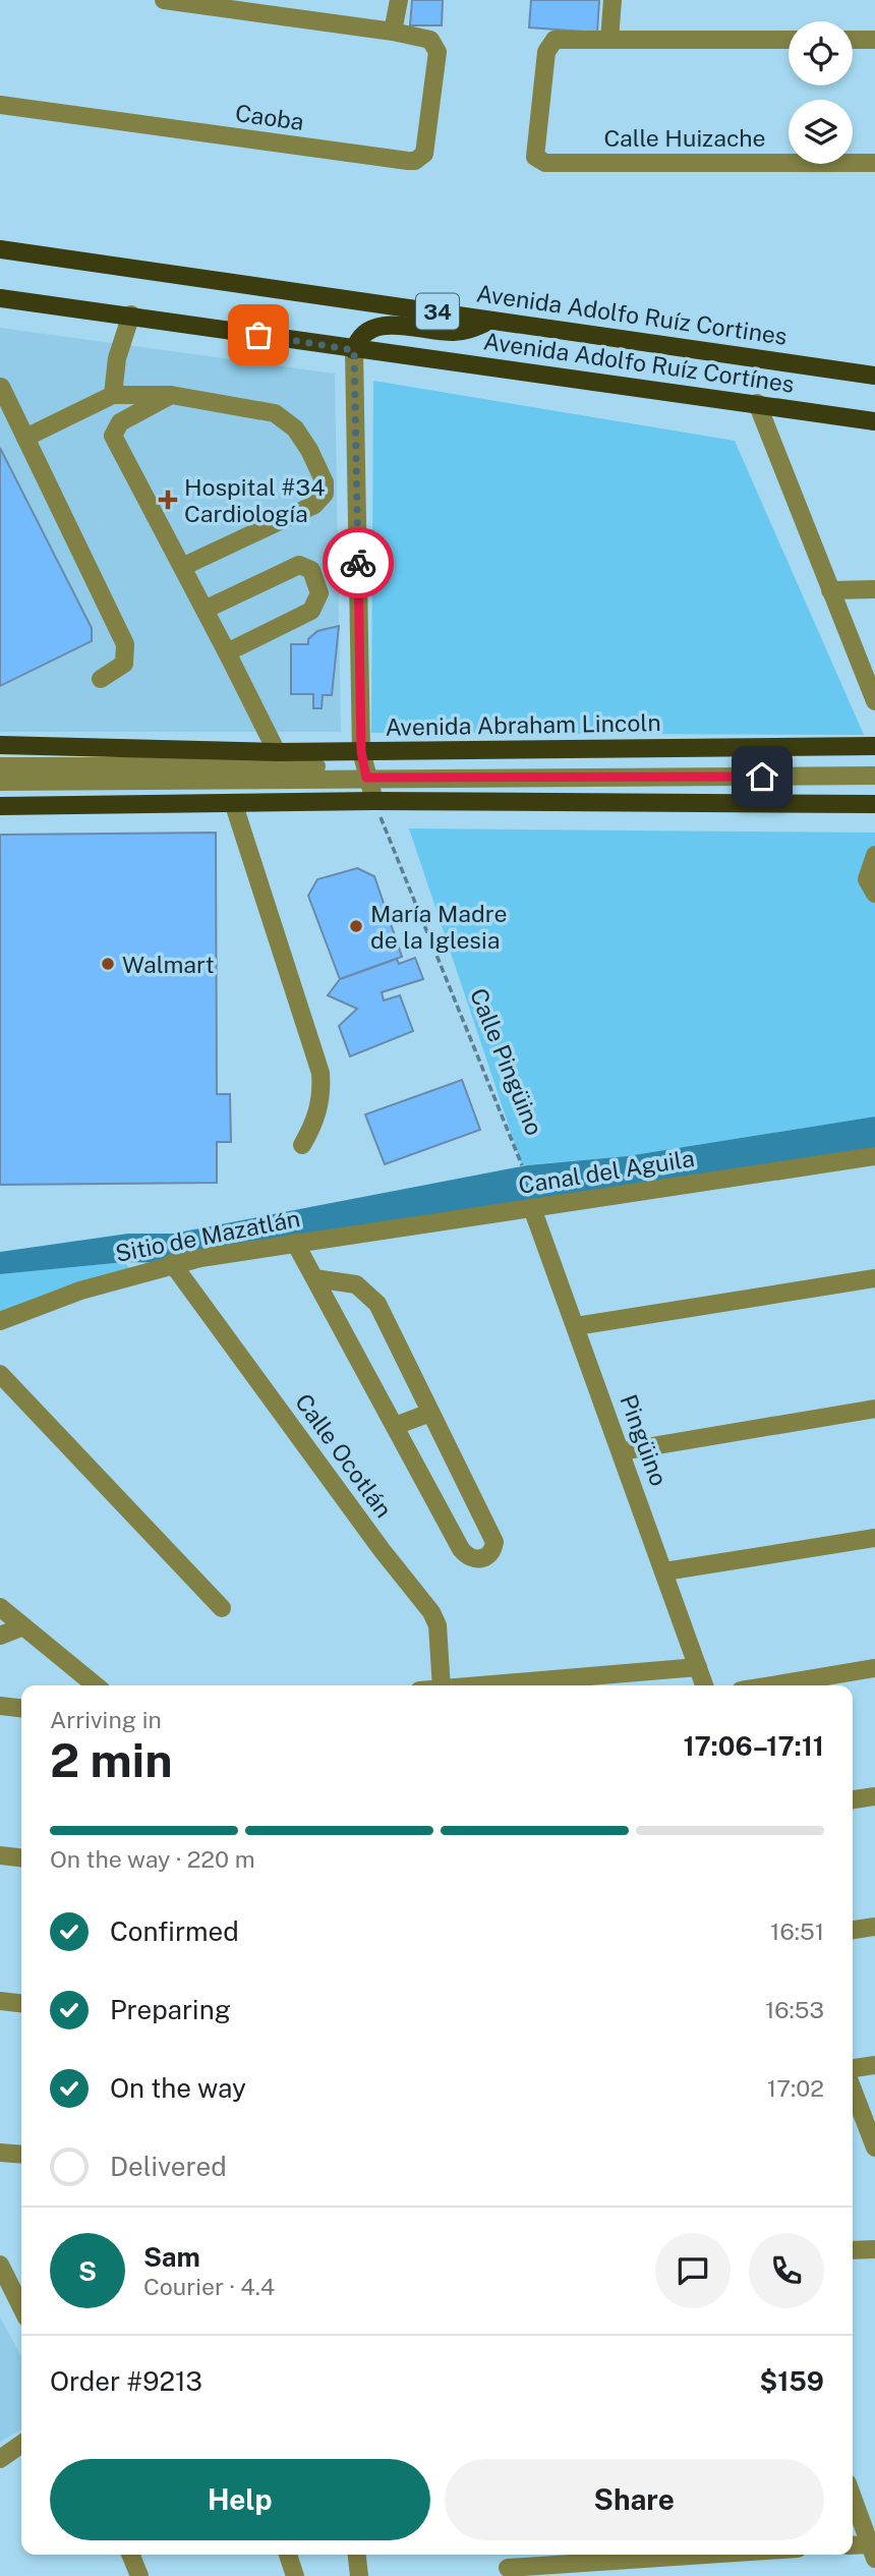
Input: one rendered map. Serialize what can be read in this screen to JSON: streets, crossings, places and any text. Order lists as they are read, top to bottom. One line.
{"streets":{"main road":["34","Avenida Adolfo Ruíz Cortines","Avenida Adolfo Ruíz Cortínes","Avenida Abraham Lincoln"],"street":["Caoba","Calle Huizache","Canal del Aguila","Sitio de Mazatlán","Pingüino","Calle Ocotlán"],"path":["Calle Pingüino"]},"crossings":[["34","Avenida Adolfo Ruíz Cortínes"],["Canal del Aguila","Sitio de Mazatlán"],["Canal del Aguila","Pingüino"],["Sitio de Mazatlán","Calle Ocotlán"]],"places":{"health":["Hospital #34 Cardiología"],"other":["María Madre de la Iglesia","Walmart"]},"page":{"heading":["2 min","Arriving in","17:06–17:11"],"panel":["Sam","Courier · 4.4","Order #9213","$159"],"bar":"On the way · 220 m","list":[["Confirmed","16:51"],["Preparing","16:53"],["On the way","17:02"],"Delivered"],"round":"S","buttons":["Help","Share"]}}
